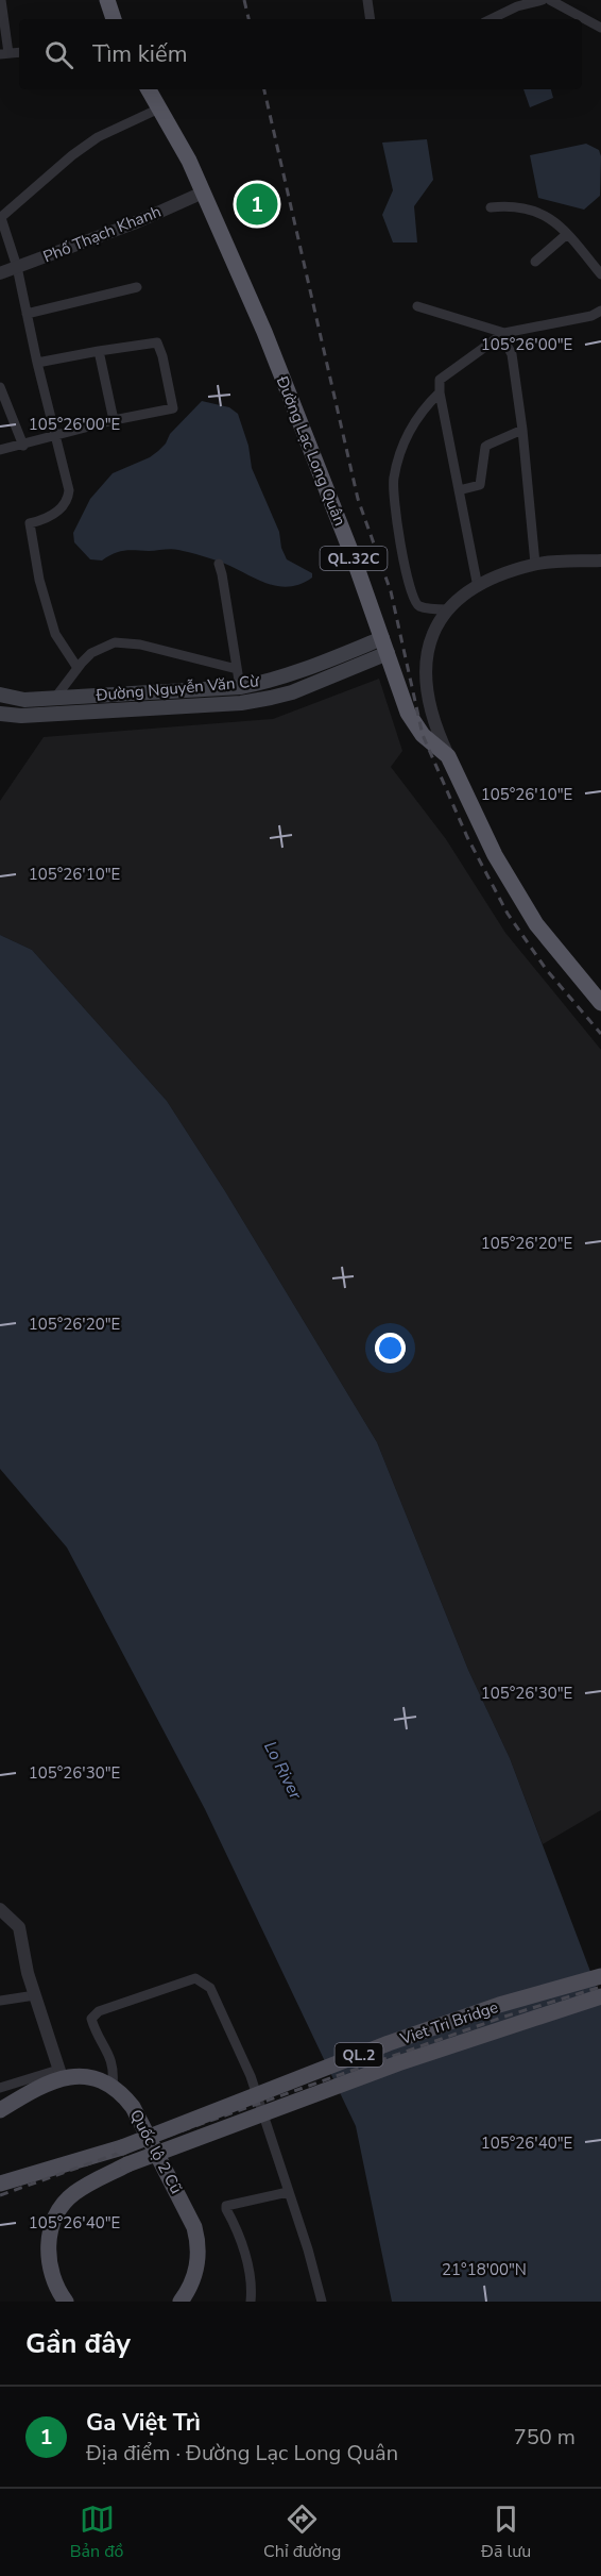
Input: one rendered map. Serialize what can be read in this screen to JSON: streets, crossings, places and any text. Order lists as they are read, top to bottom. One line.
{"streets":{"highway":["Đường Lạc Long Quân","QL.32C"],"main road":["Đường Nguyễn Văn Cừ","Viet Tri Bridge","QL.2","Quốc lộ 2 Cũ"],"street":["Phố Thạch Khanh"]},"crossings":[["Phố Thạch Khanh","Đường Lạc Long Quân"],["Đường Lạc Long Quân","Đường Nguyễn Văn Cừ"],["Viet Tri Bridge","Quốc lộ 2 Cũ"]],"water":["Lo River"],"page":{"search":"Tìm kiếm","pins":"1","heading":"Gần đây","list":[{"mark":"1","name":"Ga Việt Trì","note":"Địa điểm · Đường Lạc Long Quân","value":"750 m"}],"nav":["Bản đồ","Chỉ đường","Đã lưu"]},"coordinates":["105°26'00\"E","105°26'10\"E","105°26'20\"E","105°26'30\"E","105°26'40\"E","21°18'00\"N"]}
